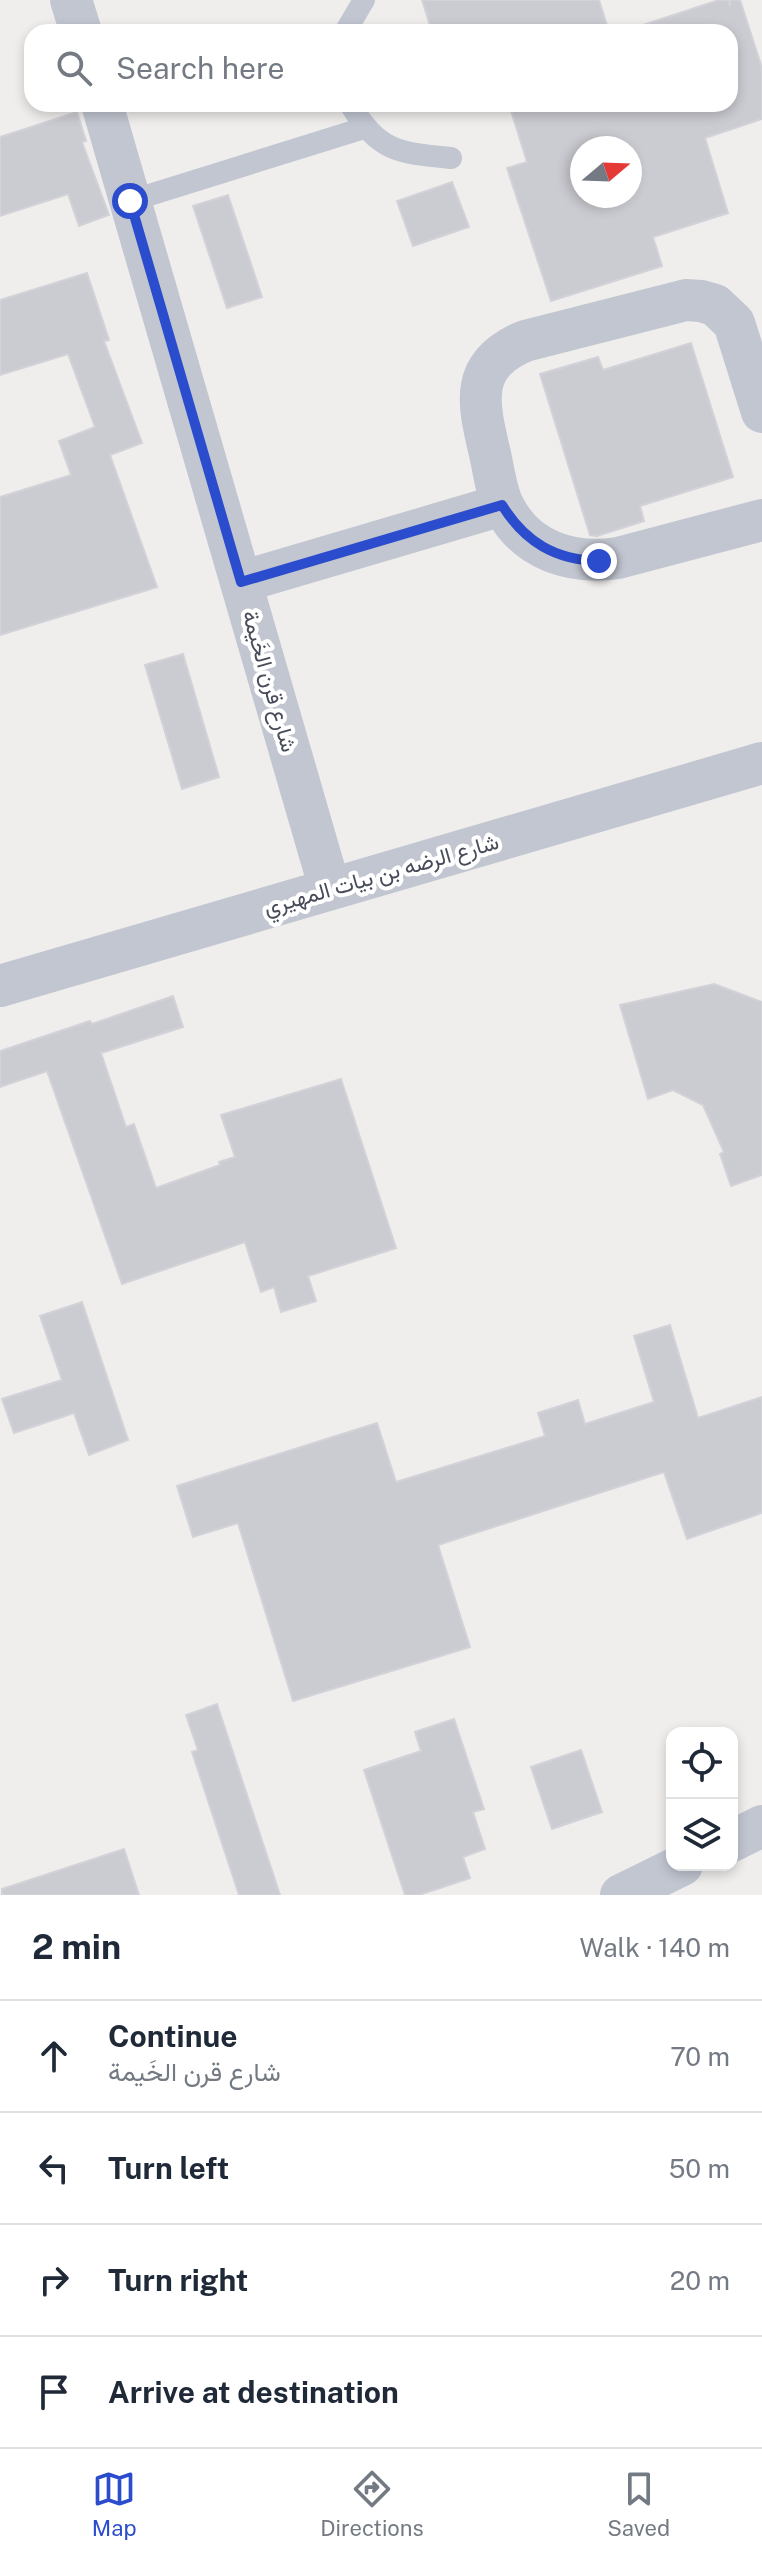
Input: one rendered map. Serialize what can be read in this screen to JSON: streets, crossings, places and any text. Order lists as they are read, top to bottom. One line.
{"streets":{"street":["شارع قرن الخَيمة","شارع الرضه بن بيات المهيري"]},"crossings":[["شارع قرن الخَيمة","شارع الرضه بن بيات المهيري"]],"north":"right","page":{"search":"Search here","heading":["2 min","Walk · 140 m"],"list":[["Continue","شارع قرن الخَيمة","70 m"],["Turn left","50 m"],["Turn right","20 m"],"Arrive at destination"],"nav":["Map","Directions","Saved"]}}
